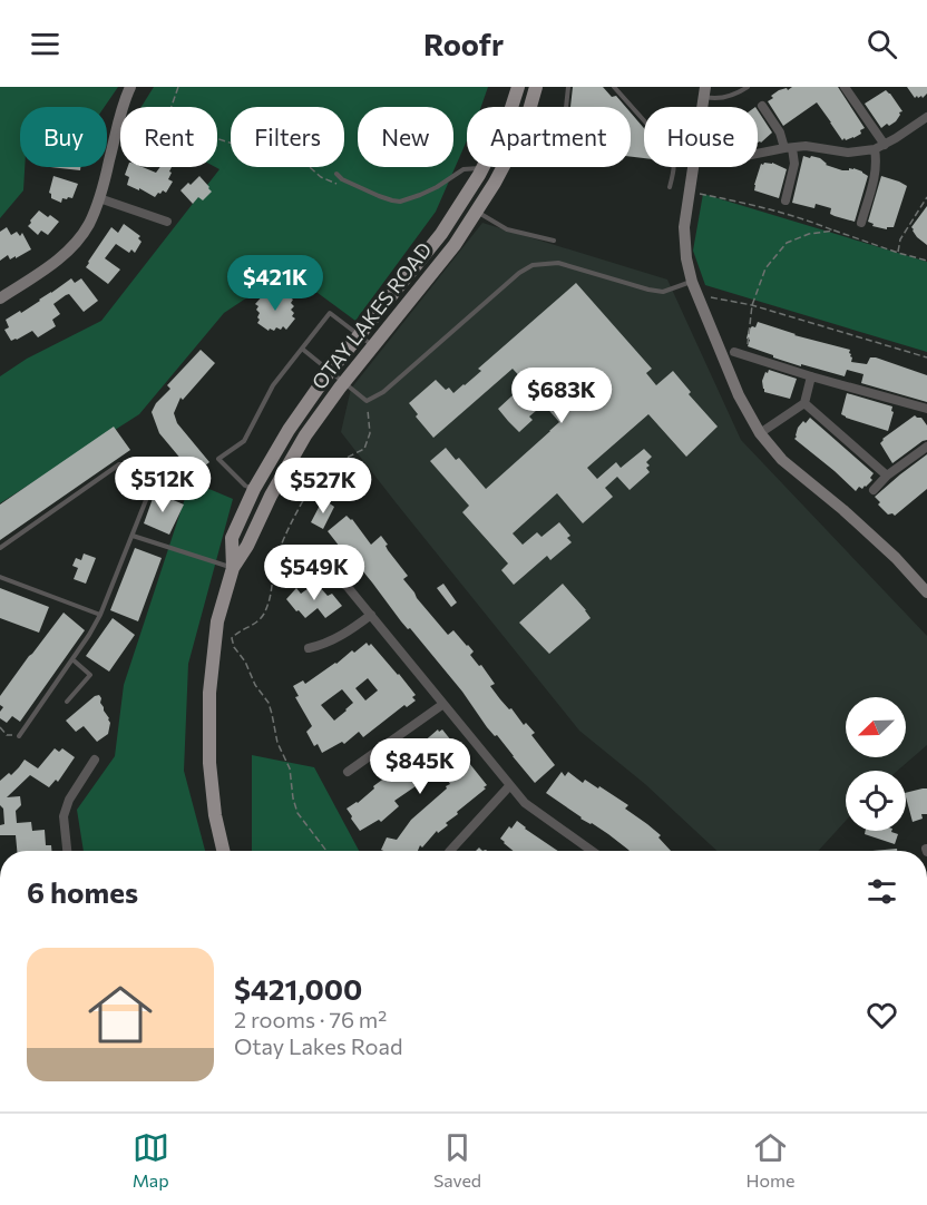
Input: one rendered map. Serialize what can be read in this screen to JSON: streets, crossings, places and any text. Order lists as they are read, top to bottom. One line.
{"streets":{"main road":["OTAY LAKES ROAD"]},"north":"bottom left","page":{"header":"Roofr","chip":["Buy","Rent","Filters","New","Apartment","House"],"price":["$421K","$683K","$512K","$527K","$549K","$845K"],"heading":"6 homes","list":[{"name":"$421,000","note":"2 rooms · 76 m² · Otay Lakes Road"}],"tabs":["Map","Saved","Home"]}}
